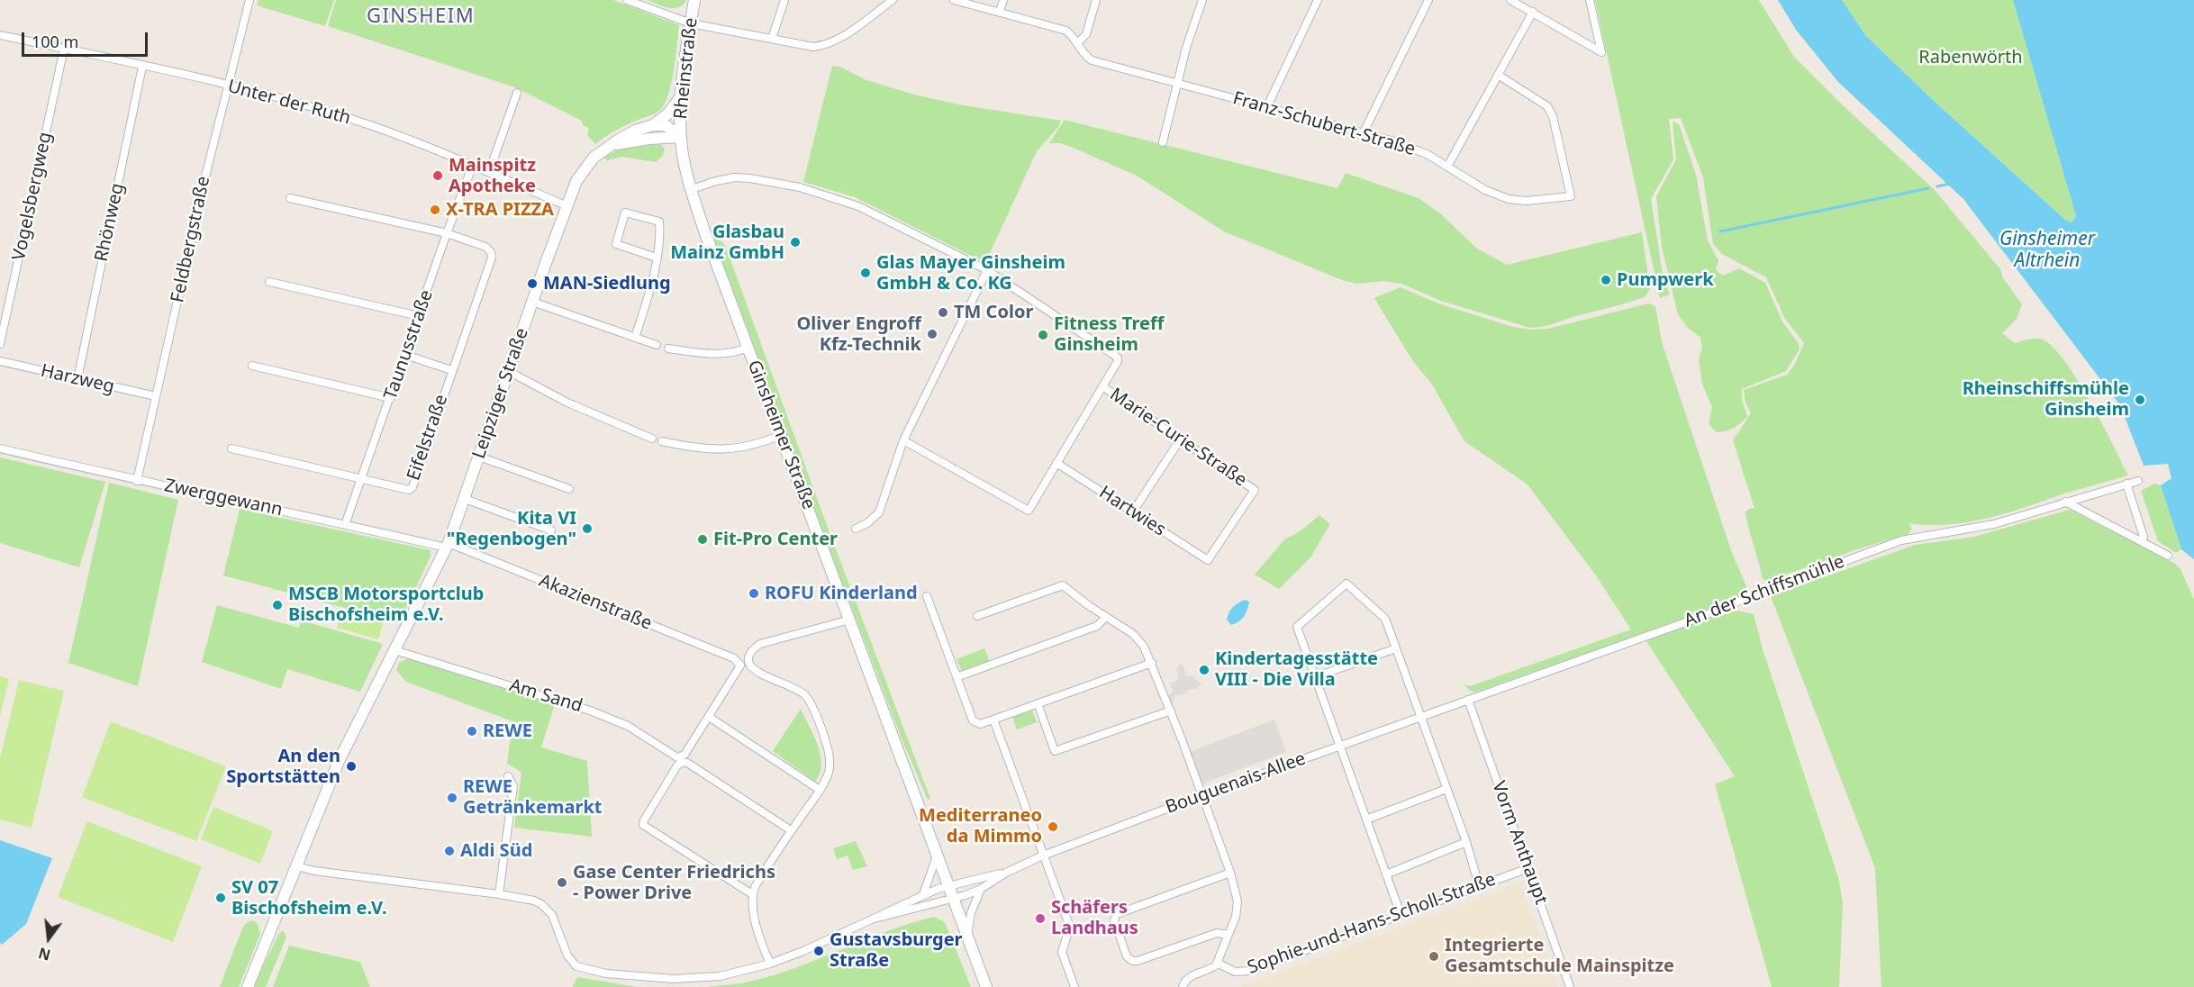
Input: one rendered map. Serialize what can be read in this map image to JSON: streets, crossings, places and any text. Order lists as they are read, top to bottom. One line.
{"streets":{"main road":["Rheinstraße","Leipziger Straße","Ginsheimer Straße"],"street":["Unter der Ruth","Franz-Schubert-Straße","Vogelsbergweg","Rhönweg","Feldbergstraße","Taunusstraße","Harzweg","Eifelstraße","Marie-Curie-Straße","Zwerggewann","Hartwies","An der Schiffsmühle","Akazienstraße","Am Sand","Bouguenais-Allee","Vorm Anthaupt","Sophie-und-Hans-Scholl-Straße"]},"crossings":[["Rheinstraße","Leipziger Straße"],["Rheinstraße","Ginsheimer Straße"],["Unter der Ruth","Vogelsbergweg"],["Unter der Ruth","Rhönweg"],["Unter der Ruth","Feldbergstraße"],["Unter der Ruth","Taunusstraße"],["Unter der Ruth","Leipziger Straße"],["Rhönweg","Harzweg"],["Feldbergstraße","Harzweg"],["Feldbergstraße","Zwerggewann"],["Taunusstraße","Eifelstraße"],["Taunusstraße","Zwerggewann"],["Leipziger Straße","Ginsheimer Straße"],["Leipziger Straße","Zwerggewann"],["Leipziger Straße","Akazienstraße"],["Leipziger Straße","Am Sand"],["Ginsheimer Straße","Bouguenais-Allee"],["Marie-Curie-Straße","Hartwies"],["Zwerggewann","Akazienstraße"],["An der Schiffsmühle","Bouguenais-Allee"],["An der Schiffsmühle","Vorm Anthaupt"],["Bouguenais-Allee","Vorm Anthaupt"],["Vorm Anthaupt","Sophie-und-Hans-Scholl-Straße"]],"districts":["GINSHEIM"],"water":["Ginsheimer Altrhein"],"parks":["Rabenwörth"],"places":["Mainspitz Apotheke","X-TRA PIZZA","Glasbau Mainz GmbH","Glas Mayer Ginsheim GmbH & Co. KG","Pumpwerk","MAN-Siedlung","TM Color","Oliver Engroff Kfz-Technik","Fitness Treff Ginsheim","Rheinschiffsmühle Ginsheim","Kita VI \"Regenbogen\"","Fit-Pro Center","ROFU Kinderland","MSCB Motorsportclub Bischofsheim e.V.","Kindertagesstätte VIII - Die Villa","REWE","An den Sportstätten","REWE Getränkemarkt","Mediterraneo da Mimmo","Aldi Süd","Gase Center Friedrichs - Power Drive","SV 07 Bischofsheim e.V.","Schäfers Landhaus","Gustavsburger Straße","Integrierte Gesamtschule Mainspitze"],"scale_bar":"100 m","north":"bottom"}
